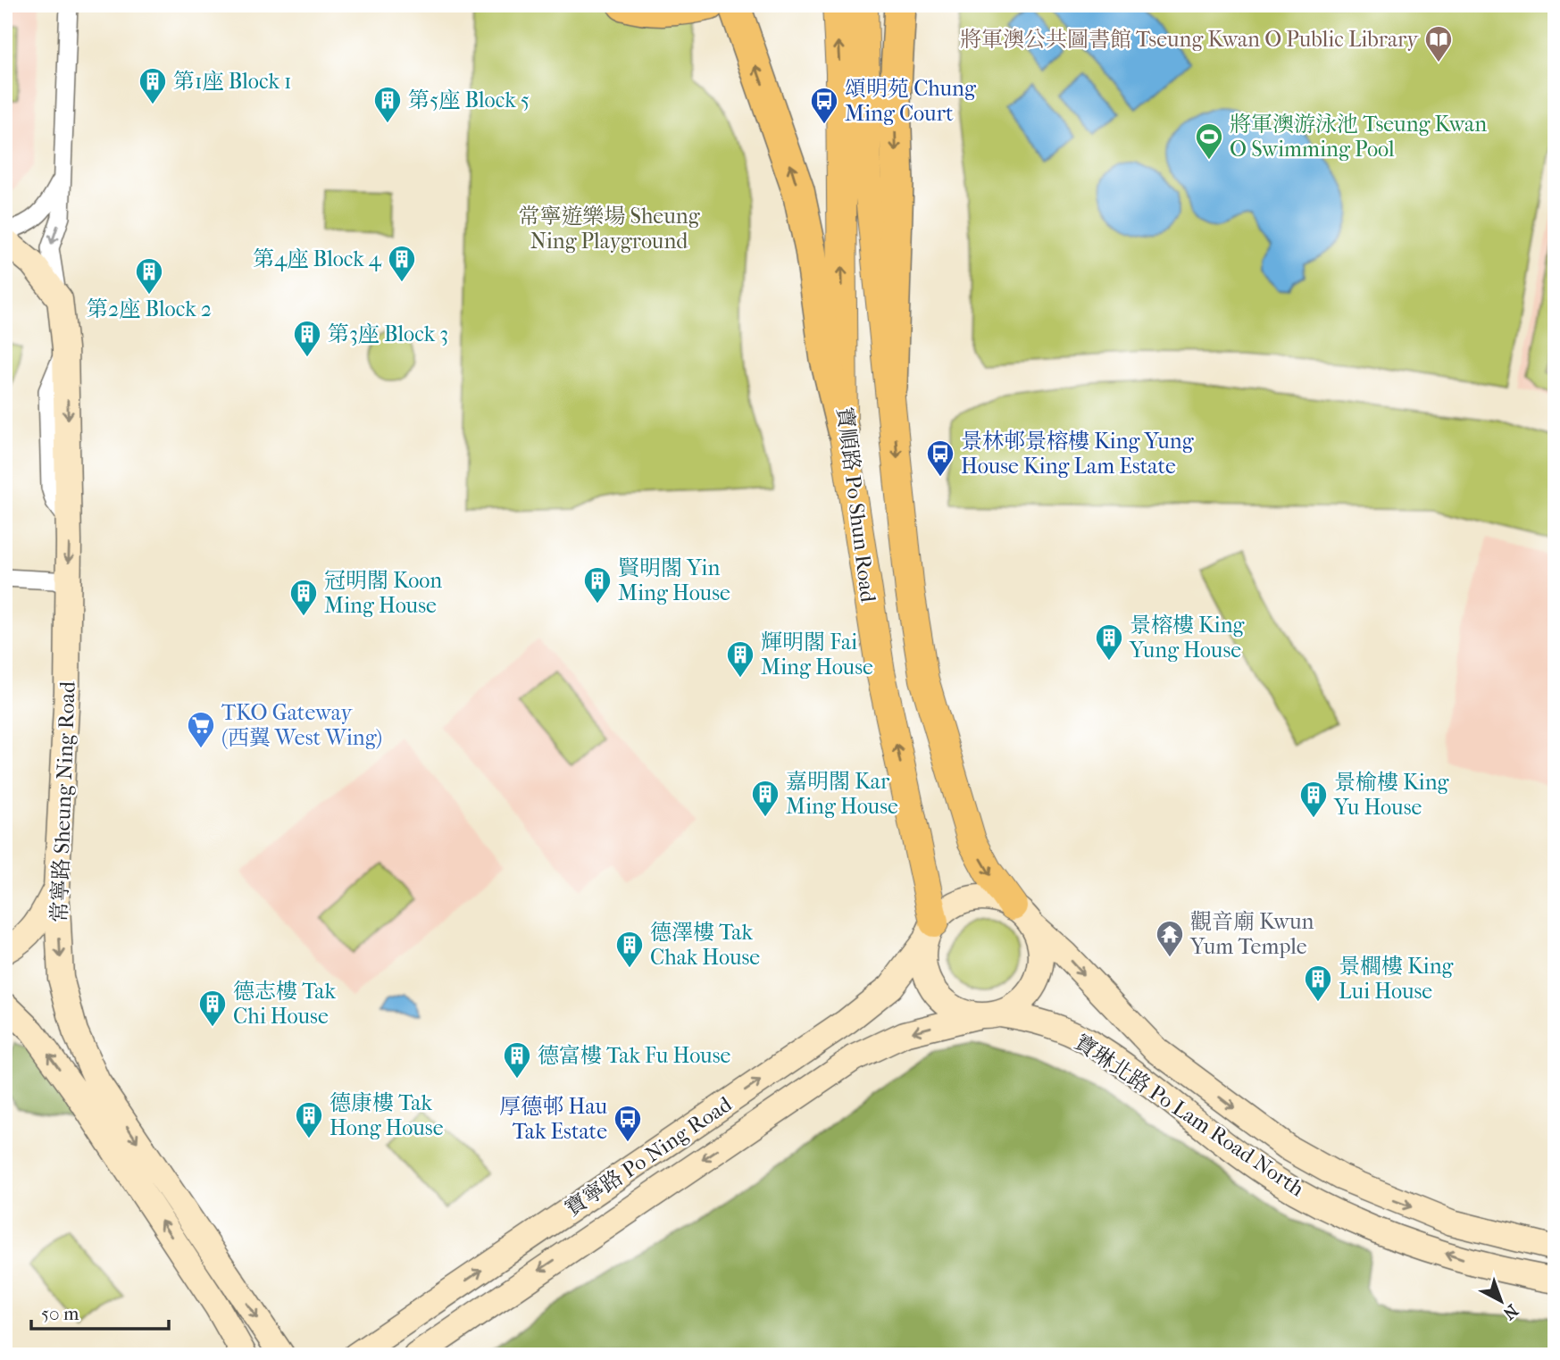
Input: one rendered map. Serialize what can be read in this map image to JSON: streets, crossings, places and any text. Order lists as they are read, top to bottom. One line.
{"streets":{"main road":["寶順路 Po Shun Road","常寧路 Sheung Ning Road","寶琳北路 Po Lam Road North","寶寧路 Po Ning Road"]},"crossings":[["寶順路 Po Shun Road","寶琳北路 Po Lam Road North"],["寶順路 Po Shun Road","寶寧路 Po Ning Road"],["寶琳北路 Po Lam Road North","寶寧路 Po Ning Road"]],"one_way":["常寧路 Sheung Ning Road"],"parks":["常寧遊樂場 Sheung Ning Playground"],"places":{"library":["將軍澳公共圖書館 Tseung Kwan O Public Library"],"building":["第1座 Block 1","第5座 Block 5","第4座 Block 4","第2座 Block 2","第3座 Block 3","賢明閣 Yin Ming House","冠明閣 Koon Ming House","景榕樓 King Yung House","輝明閣 Fai Ming House","嘉明閣 Kar Ming House","景榆樓 King Yu House","德澤樓 Tak Chak House","景櫚樓 King Lui House","德志樓 Tak Chi House","德富樓 Tak Fu House","德康樓 Tak Hong House"],"bus stop":["頌明苑 Chung Ming Court","景林邨景榕樓 King Yung House King Lam Estate","厚德邨 Hau Tak Estate"],"sports":["將軍澳游泳池 Tseung Kwan O Swimming Pool"],"supermarket":["TKO Gateway (西翼 West Wing)"],"temple":["觀音廟 Kwun Yum Temple"]},"scale_bar":"50 m","north":"bottom right"}
